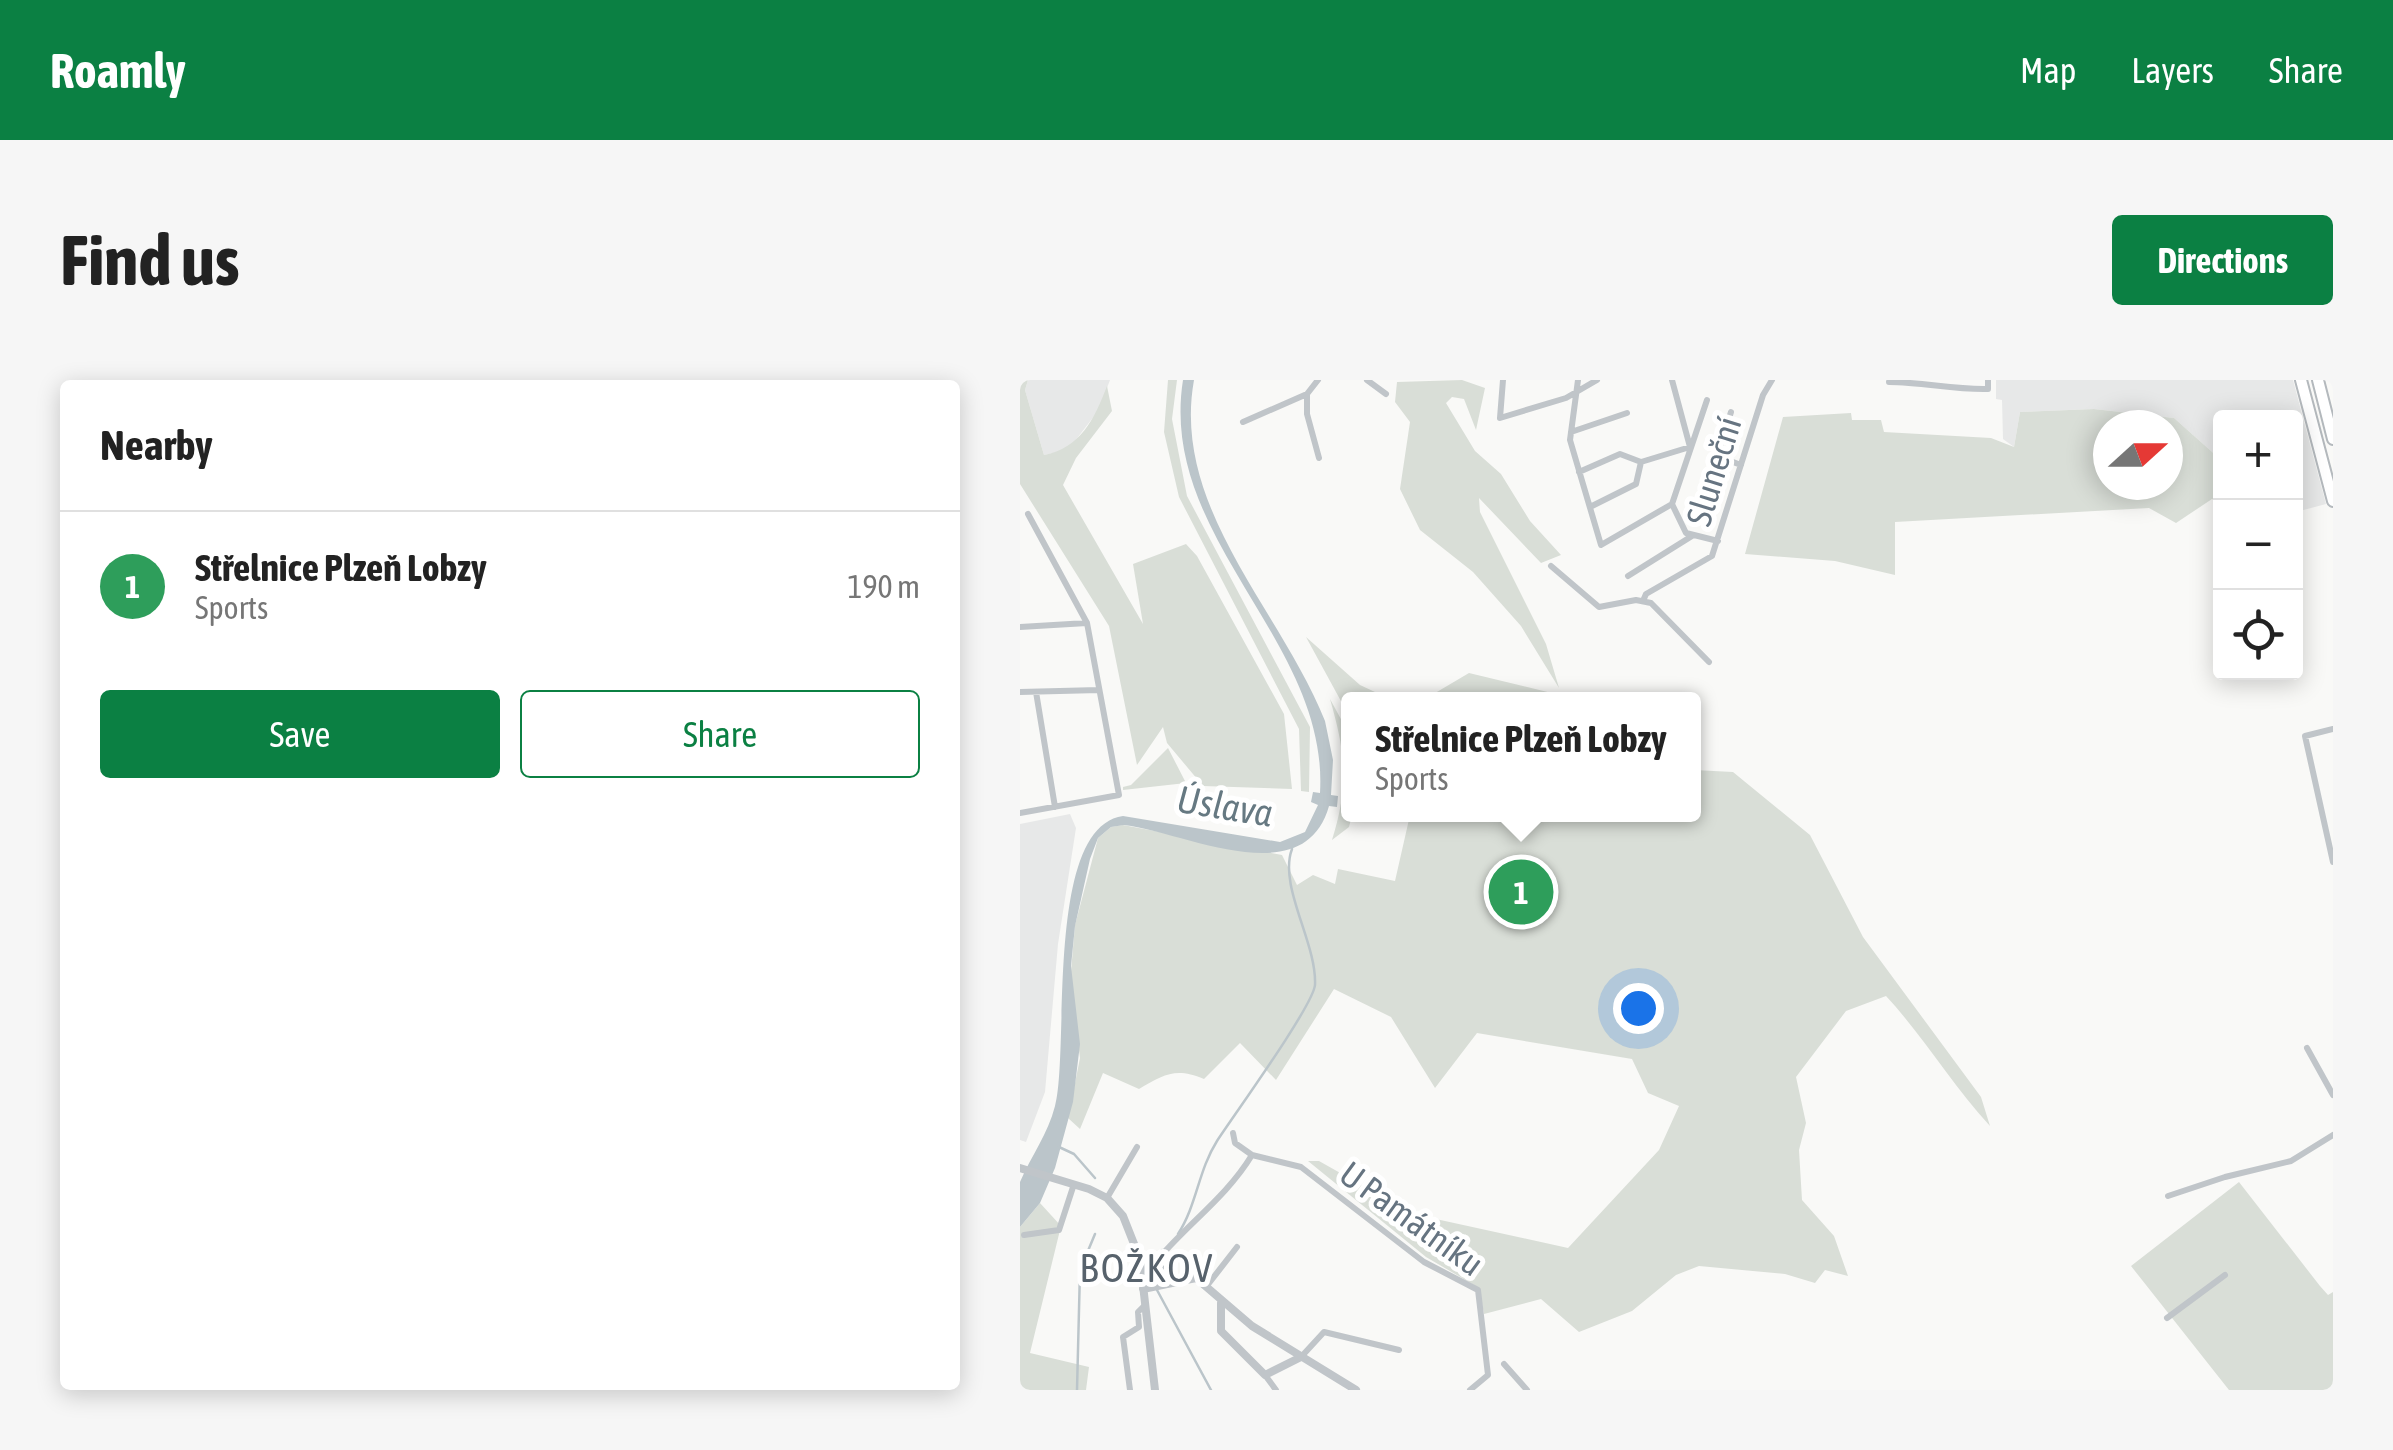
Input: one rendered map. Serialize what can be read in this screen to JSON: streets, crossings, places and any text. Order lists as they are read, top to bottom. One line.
{"streets":{"street":["Sluneční","U Památníku"]},"districts":["BOŽKOV"],"water":["Úslava"],"north":"right","page":{"header":"Roamly","nav":["Map","Layers","Share"],"buttons":["Directions",["Save","Share"]],"title":"Find us","heading":"Nearby","map_buttons":["+","−"],"list":[{"mark":"1","name":"Střelnice Plzeň Lobzy","note":"Sports","value":"190 m"}],"popup":["Střelnice Plzeň Lobzy","Sports"],"pins":"1"}}
